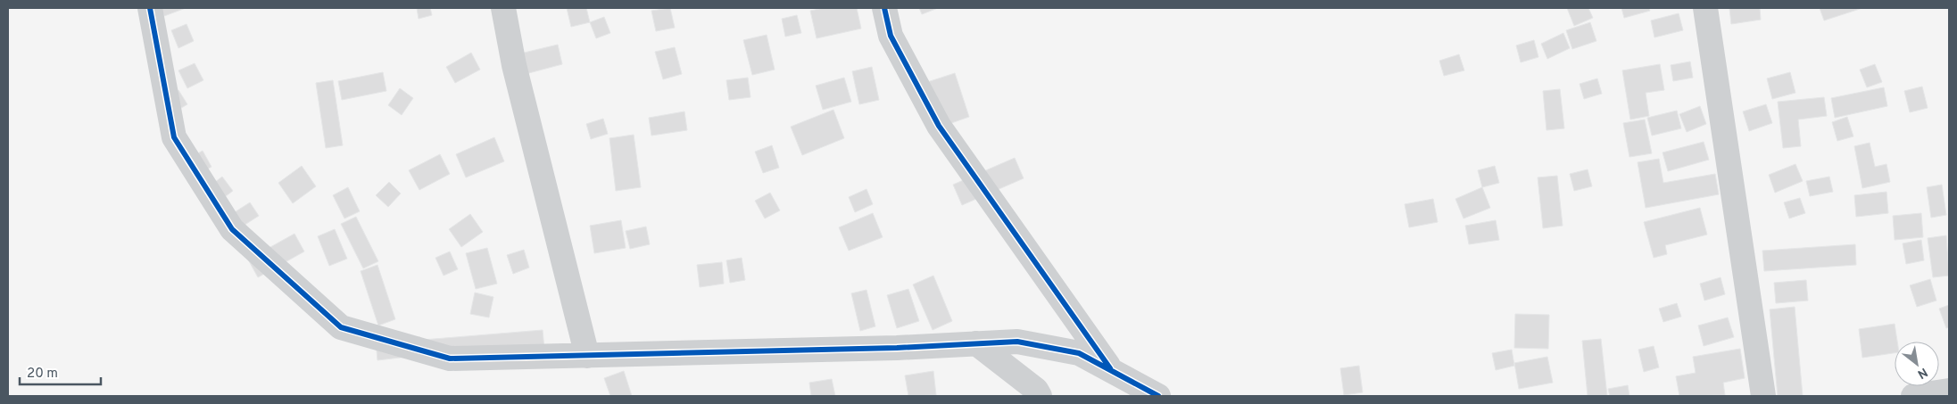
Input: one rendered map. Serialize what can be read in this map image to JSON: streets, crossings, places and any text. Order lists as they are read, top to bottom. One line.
{"scale_bar":"20 m","north":"bottom right"}
